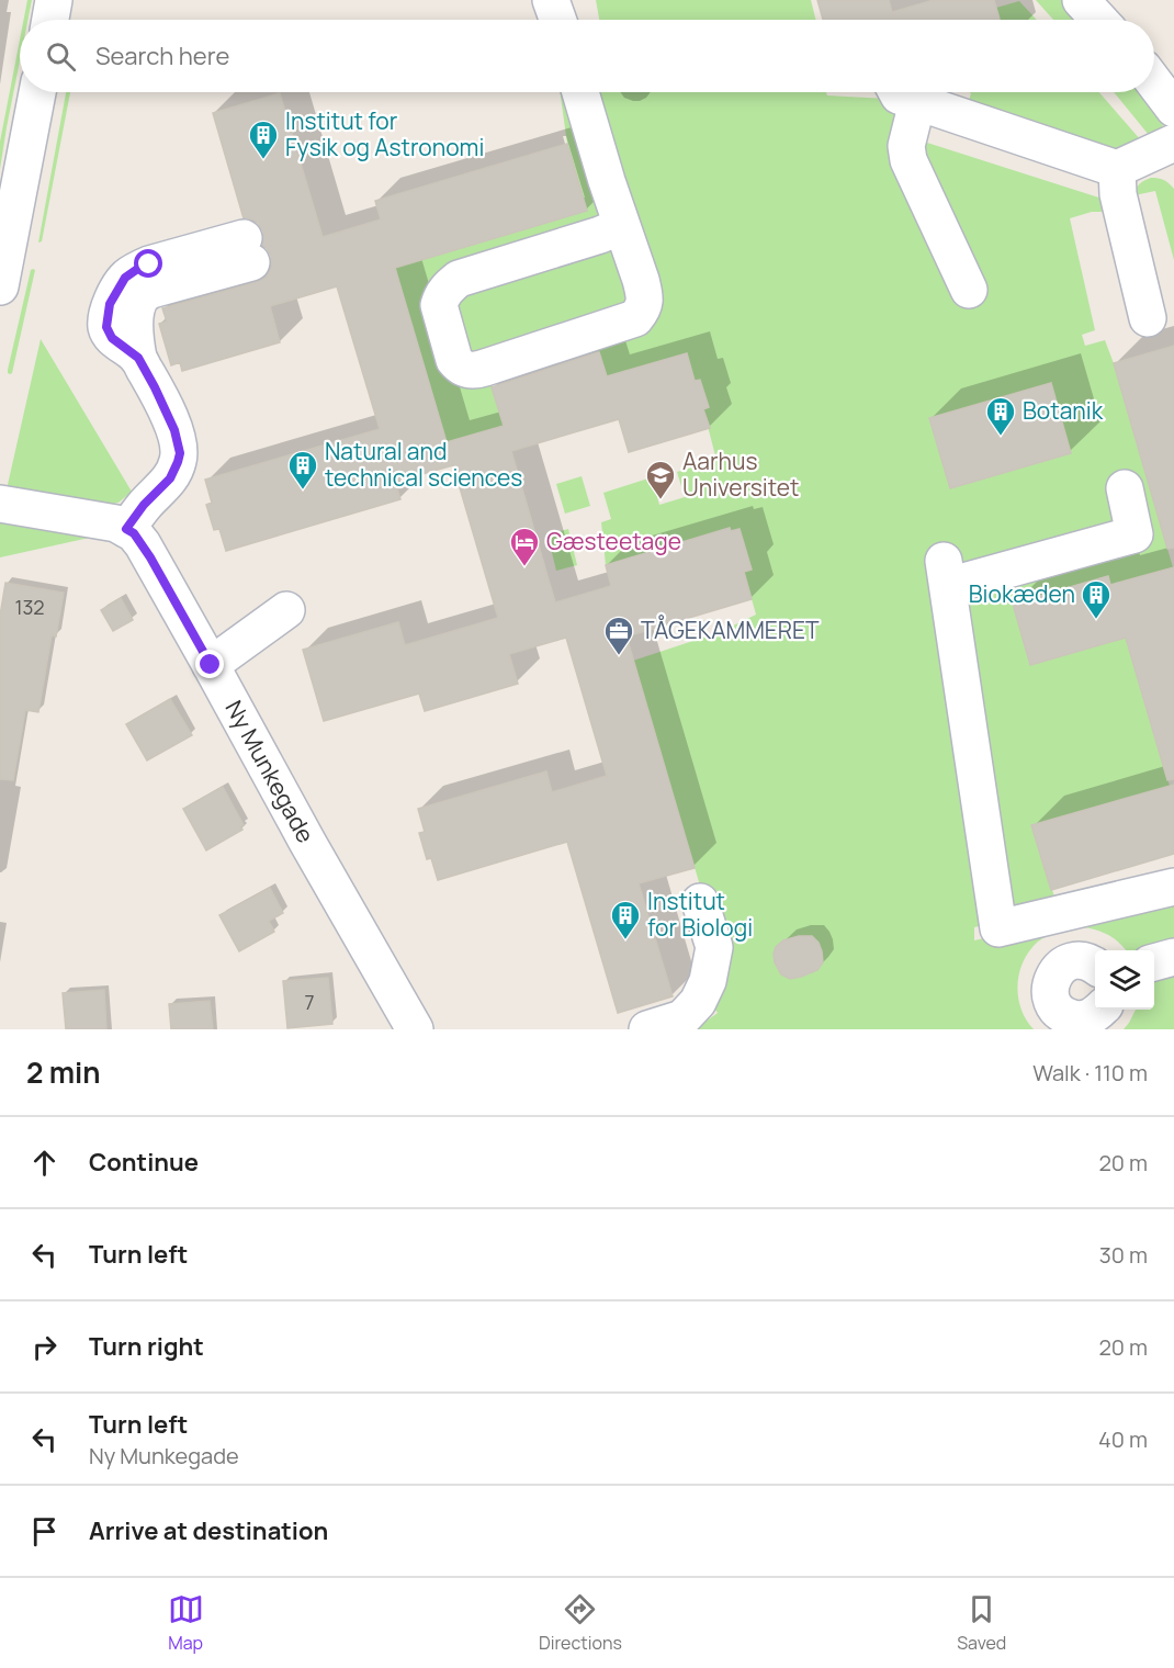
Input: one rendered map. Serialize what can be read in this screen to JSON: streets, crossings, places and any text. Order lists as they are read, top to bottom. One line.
{"streets":{"street":["Ny Munkegade"]},"places":{"building":["Institut for Fysik og Astronomi","Botanik","Natural and technical sciences","Biokæden","Institut for Biologi"],"school or university":["Aarhus Universitet"],"hotel":["Gæsteetage"],"office":["TÅGEKAMMERET"]},"house_numbers":["132","7"],"page":{"search":"Search here","heading":["2 min","Walk · 110 m"],"list":[["Continue","20 m"],["Turn left","30 m"],["Turn right","20 m"],["Turn left","Ny Munkegade","40 m"],"Arrive at destination"],"nav":["Map","Directions","Saved"]}}
